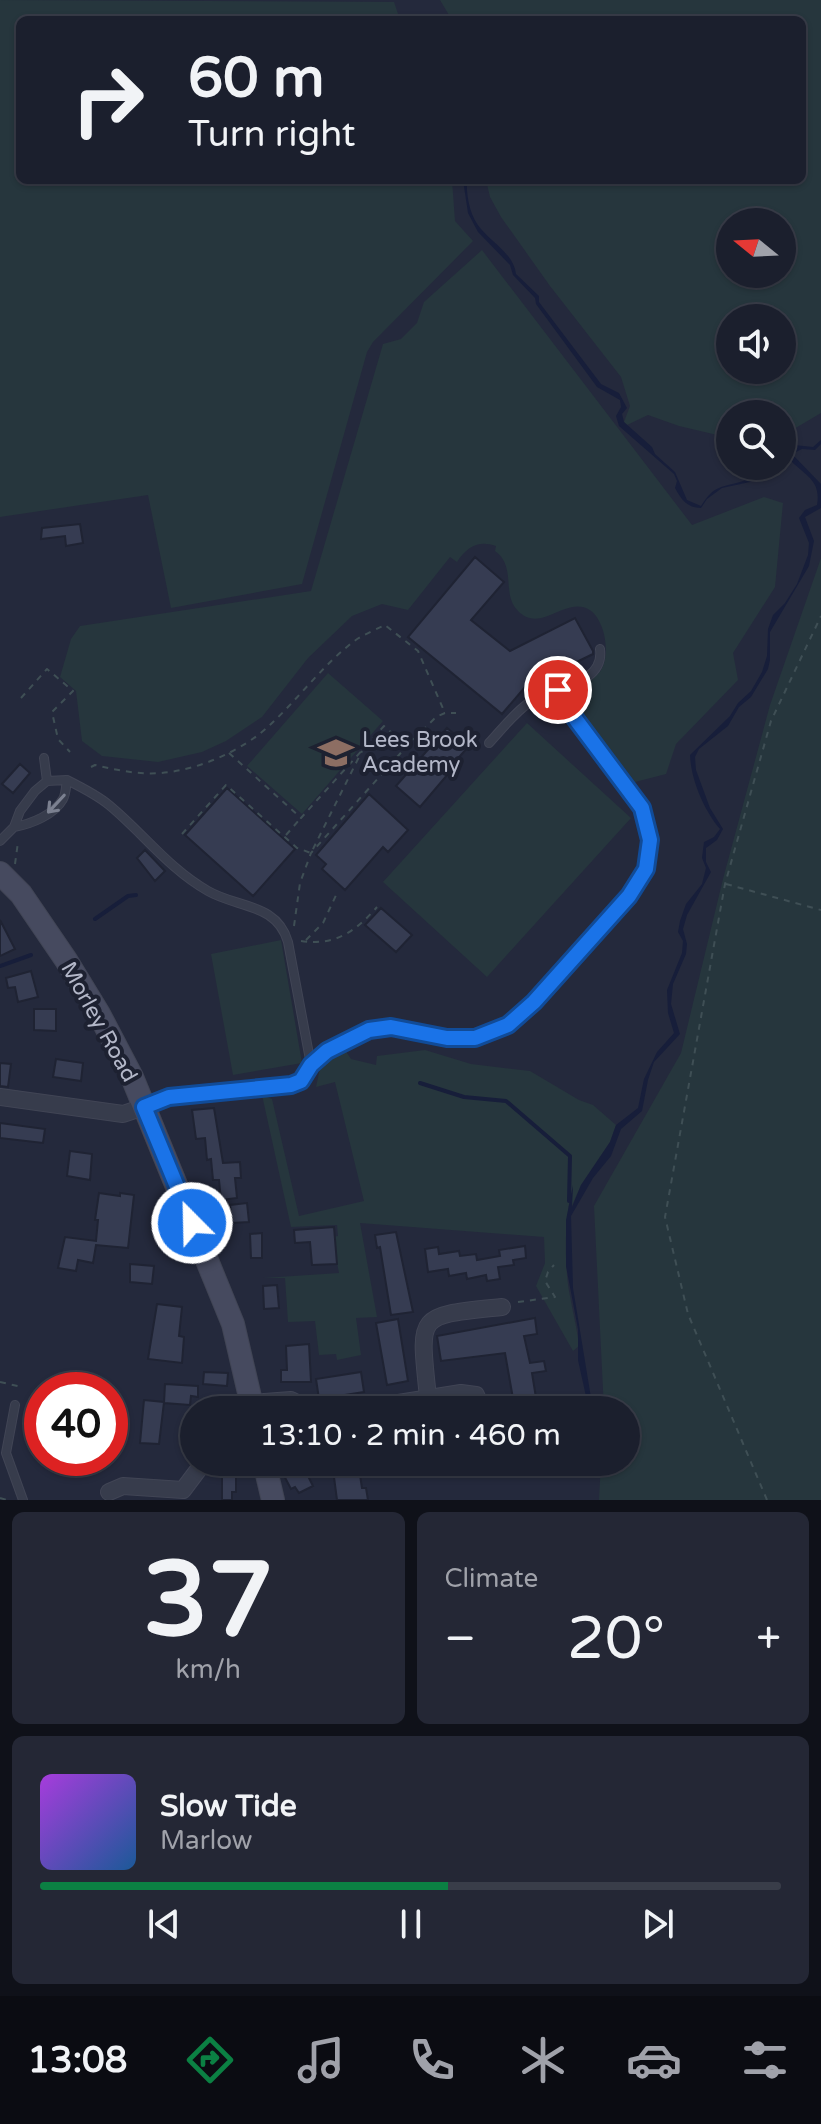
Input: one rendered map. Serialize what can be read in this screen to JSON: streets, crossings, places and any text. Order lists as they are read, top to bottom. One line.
{"streets":{"street":["Morley Road"]},"places":{"school or university":["Lees Brook Academy"]},"north":"left","page":{"turn":["60 m","Turn right"],"limit":"40","trip":"13:10 · 2 min · 460 m","tile":[["37","km/h"],"Climate"],"heat":["−","20°","+"],"song":["Slow Tide","Marlow"],"tabs":"13:08"}}
